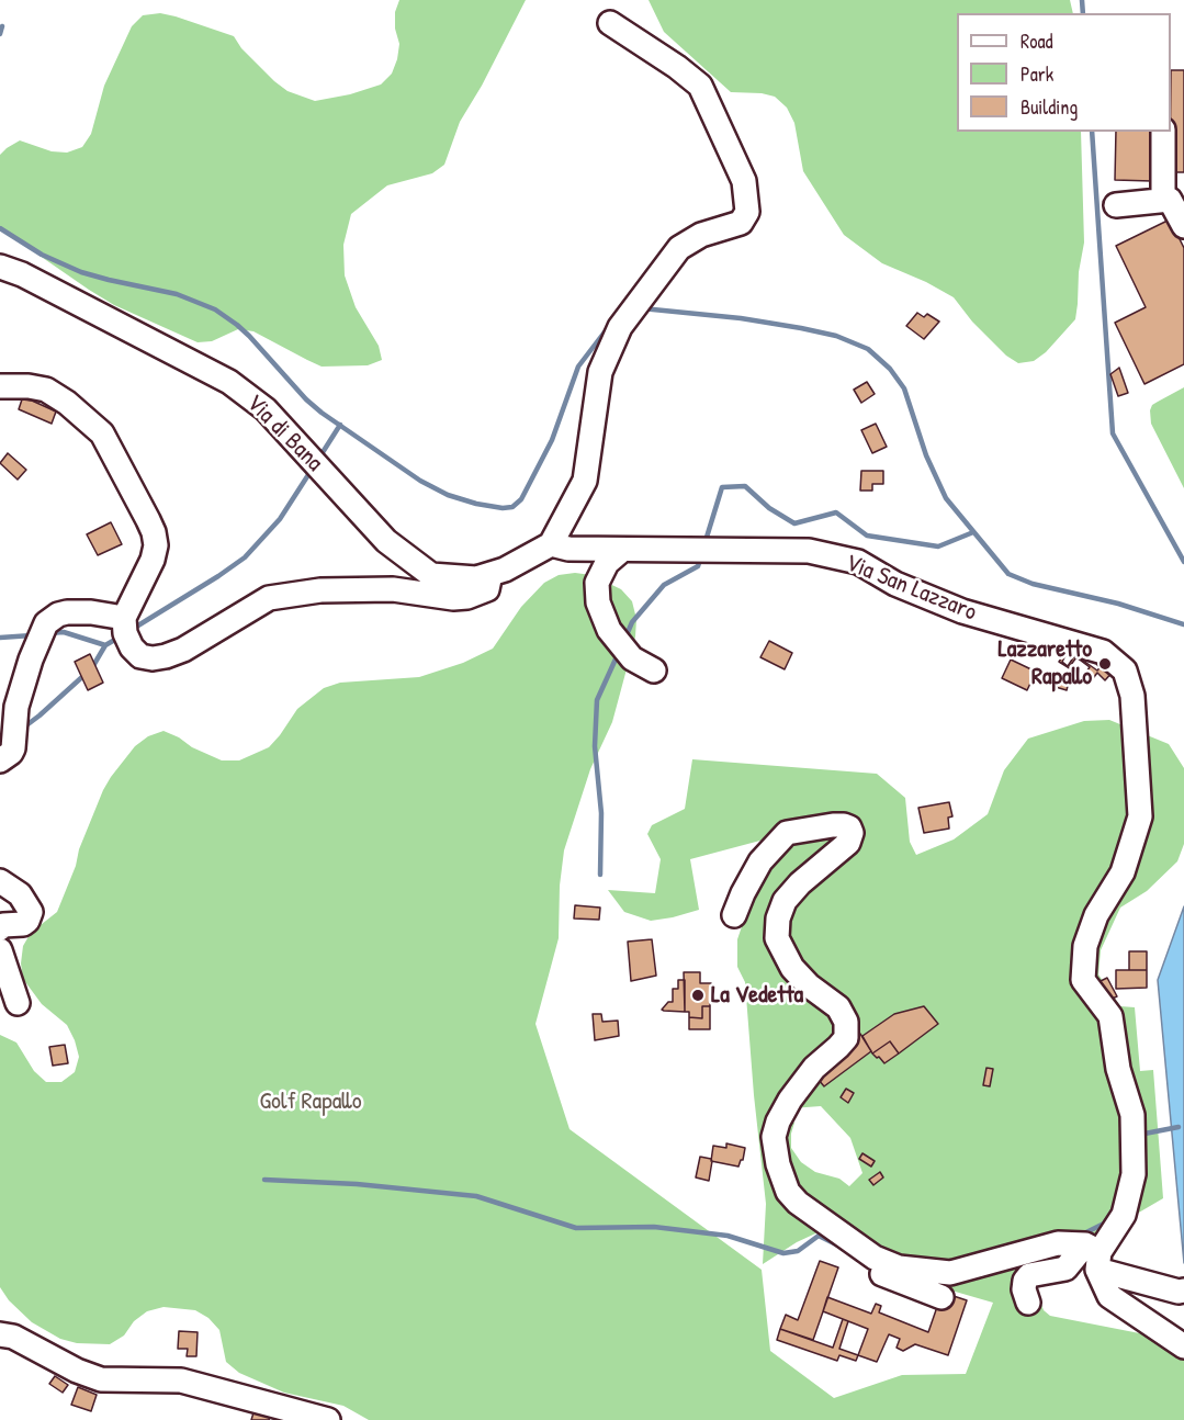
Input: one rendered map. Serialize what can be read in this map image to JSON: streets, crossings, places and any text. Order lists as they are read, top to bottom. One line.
{"streets":{"street":["Via di Bana","Via San Lazzaro"]},"crossings":[["Via di Bana","Via San Lazzaro"]],"parks":["Golf Rapallo"],"places":["Lazzaretto Rapallo","La Vedetta"],"legend":["Road","Park","Building"]}
